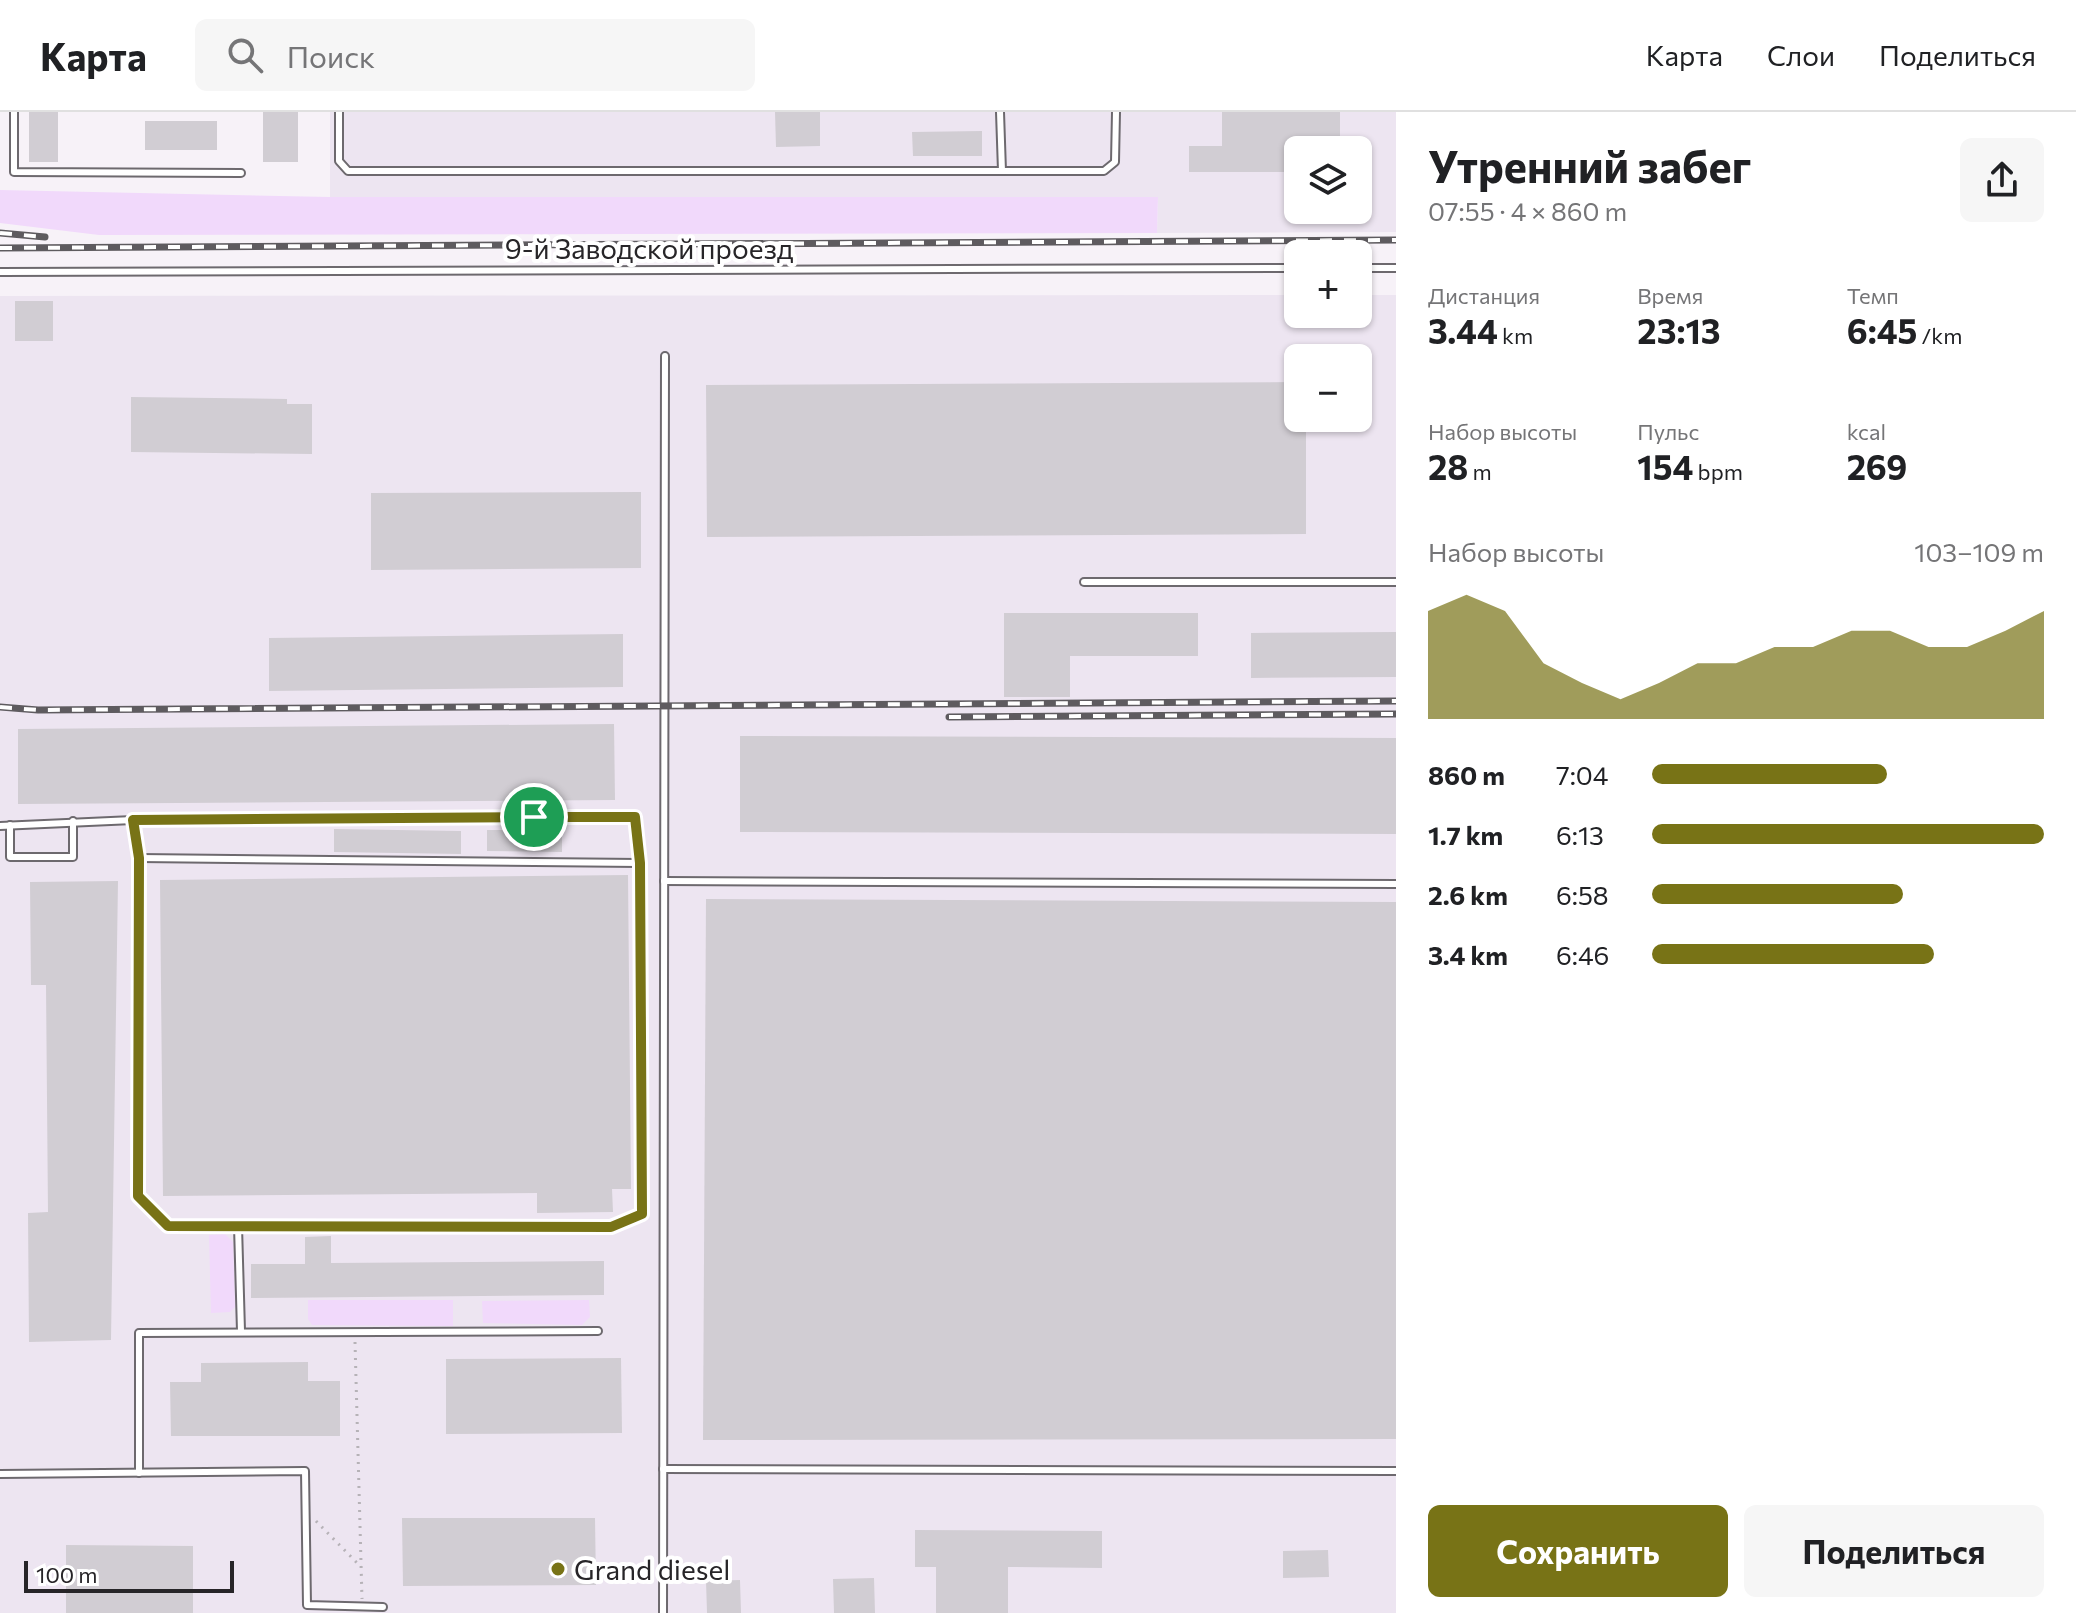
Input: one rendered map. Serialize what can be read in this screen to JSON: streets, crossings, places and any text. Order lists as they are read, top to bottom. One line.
{"streets":{"lane":["9-й Заводской проезд"]},"places":["Grand diesel"],"scale_bar":"100 m","page":{"header":"Карта","search":"Поиск","nav":["Карта","Слои","Поделиться"],"heading":["Утренний забег","07:55 · 4 × 860 m"],"map_buttons":["+","−"],"stats":[["Дистанция","3.44 km"],["Время","23:13"],["Темп","6:45 /km"],["Набор высоты","28 m"],["Пульс","154 bpm"],["kcal","269"]],"chart":["Набор высоты","103–109 m"],"list":[{"name":"860 m","note":"7:04"},{"name":"1.7 km","note":"6:13"},{"name":"2.6 km","note":"6:58"},{"name":"3.4 km","note":"6:46"}],"buttons":["Сохранить","Поделиться"],"scale":"100 m"}}
